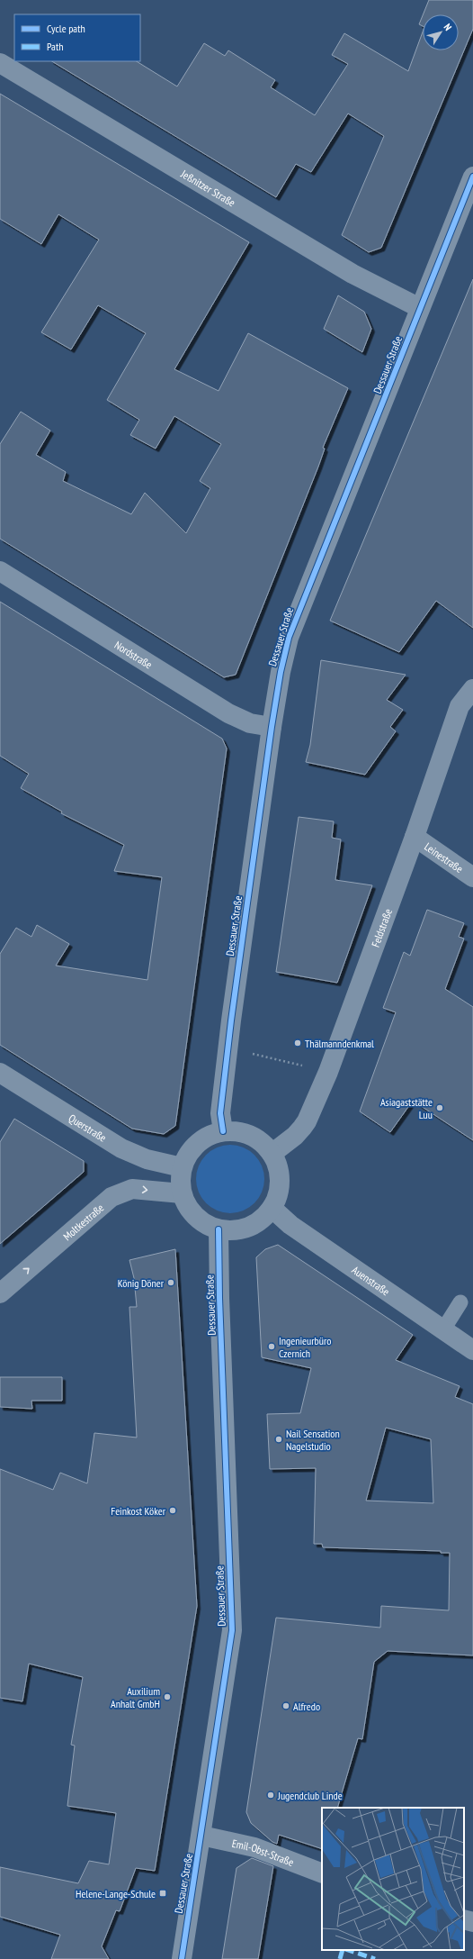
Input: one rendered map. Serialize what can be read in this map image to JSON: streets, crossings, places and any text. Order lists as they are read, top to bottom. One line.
{"streets":{"street":["Jeßnitzer Straße","Dessauer Straße","Nordstraße","Leinestraße","Feldstraße","Querstraße","Moltkestraße","Auenstraße","Emil-Obst-Straße"]},"crossings":[["Jeßnitzer Straße","Dessauer Straße"],["Dessauer Straße","Nordstraße"],["Dessauer Straße","Feldstraße"],["Dessauer Straße","Querstraße"],["Dessauer Straße","Moltkestraße"],["Dessauer Straße","Auenstraße"],["Dessauer Straße","Emil-Obst-Straße"],["Leinestraße","Feldstraße"],["Feldstraße","Querstraße"],["Feldstraße","Moltkestraße"],["Feldstraße","Auenstraße"],["Querstraße","Moltkestraße"],["Querstraße","Auenstraße"],["Moltkestraße","Auenstraße"]],"one_way":["Moltkestraße"],"places":{"other":["Thälmanndenkmal","Asiagaststätte Luu","König Döner","Ingenieurbüro Czernich","Nail Sensation Nagelstudio","Feinkost Köker","Auxilium Anhalt GmbH","Alfredo","Jugendclub Linde"],"transit":["Helene-Lange-Schule"]},"legend":["Cycle path","Path"],"north":"top right"}
